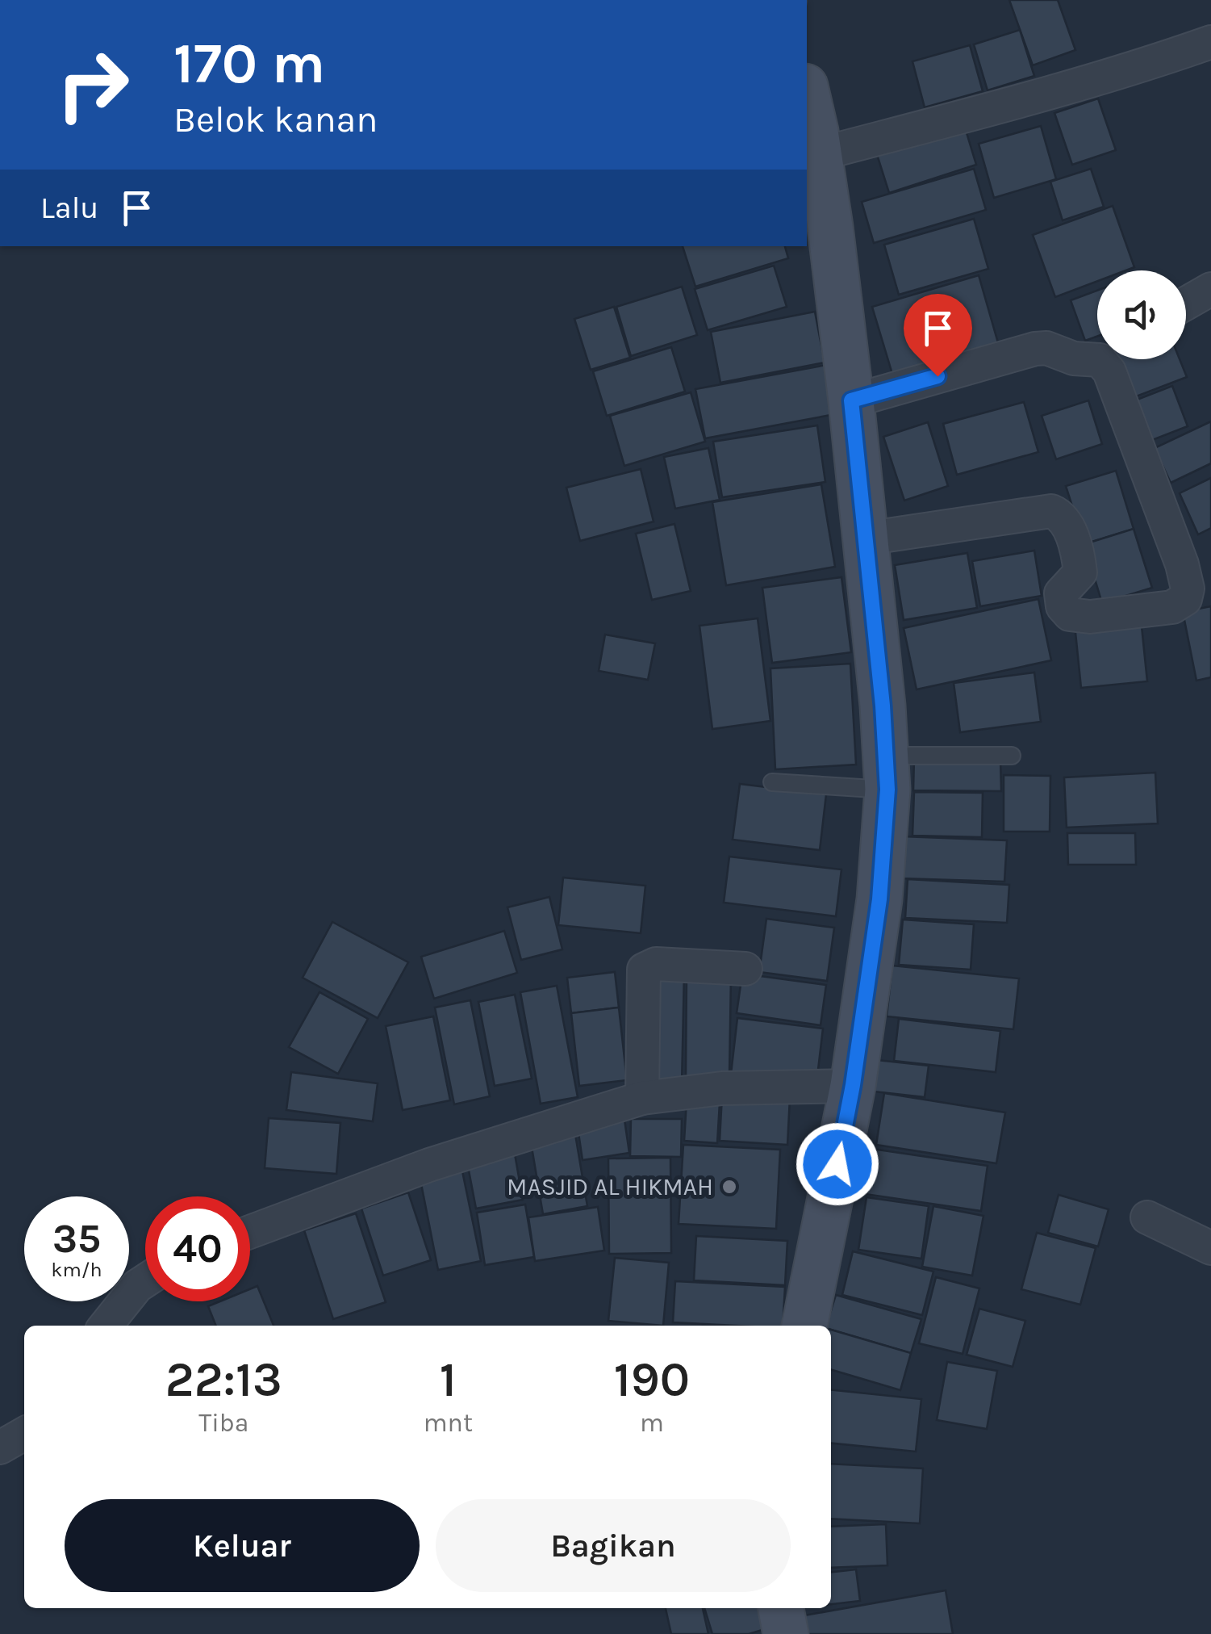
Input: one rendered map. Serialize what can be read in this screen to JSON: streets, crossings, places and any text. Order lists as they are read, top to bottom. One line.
{"places":["MASJID AL HIKMAH"],"page":{"turn":["170 m","Belok kanan"],"then":"Lalu","speed":"35 km/h","limit":"40","eta":["22:13","Tiba","1","mnt","190","m"],"buttons":["Keluar","Bagikan"]}}
